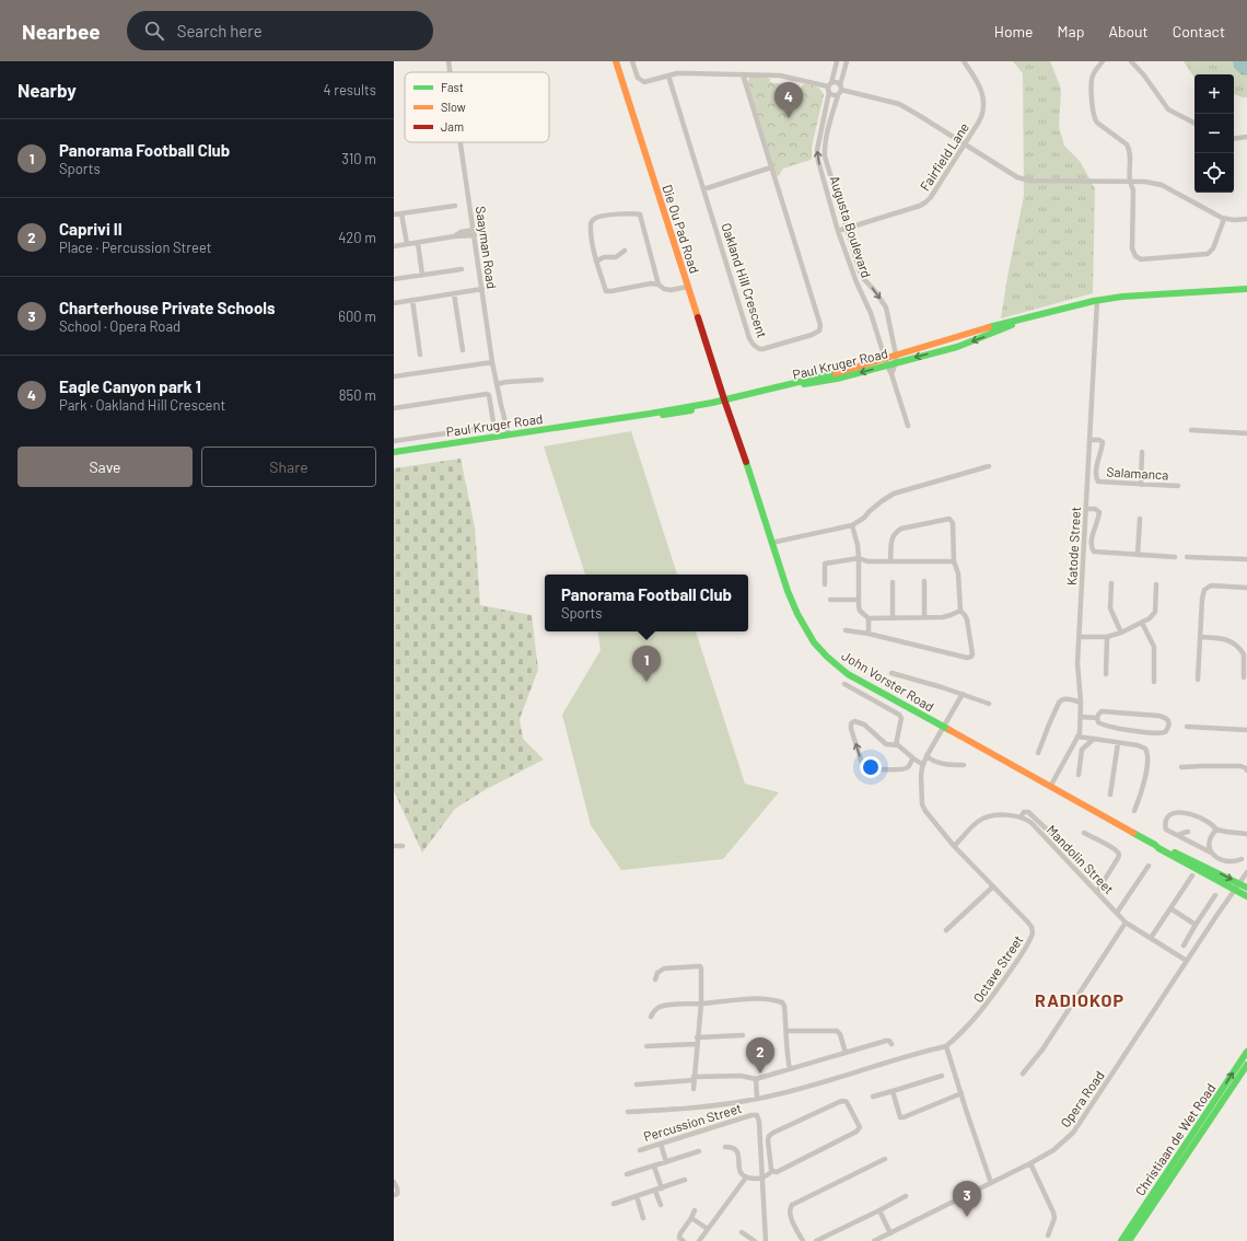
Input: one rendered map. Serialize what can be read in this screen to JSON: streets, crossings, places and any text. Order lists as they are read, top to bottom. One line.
{"streets":{"street":["Fairfield Lane","Augusta Boulevard","Die Ou Pad Road","Saayman Road","Oakland Hill Crescent","Paul Kruger Road","Salamanca","Katode Street","John Vorster Road","Mandolin Street","Octave Street","Opera Road","Percussion Street","Christiaan de Wet Road"]},"crossings":[["Fairfield Lane","Augusta Boulevard"],["Augusta Boulevard","Paul Kruger Road"],["Die Ou Pad Road","Paul Kruger Road"],["Die Ou Pad Road","John Vorster Road"],["Saayman Road","Paul Kruger Road"],["Paul Kruger Road","Katode Street"],["Paul Kruger Road","John Vorster Road"],["Salamanca","Katode Street"],["Katode Street","John Vorster Road"],["John Vorster Road","Octave Street"],["John Vorster Road","Opera Road"],["Mandolin Street","Octave Street"],["Mandolin Street","Opera Road"]],"districts":["RADIOKOP"],"legend":["Fast","Slow","Jam"],"page":{"header":"Nearbee","search":"Search here","nav":["Home","Map","About","Contact"],"heading":["Nearby","4 results"],"map_buttons":["+","−"],"pins":["4","1","2","3"],"list":[{"mark":"1","name":"Panorama Football Club","note":"Sports","value":"310 m"},{"mark":"2","name":"Caprivi II","note":"Place · Percussion Street","value":"420 m"},{"mark":"3","name":"Charterhouse Private Schools","note":"School · Opera Road","value":"600 m"},{"mark":"4","name":"Eagle Canyon park 1","note":"Park · Oakland Hill Crescent","value":"850 m"}],"buttons":["Save","Share"],"popup":["Panorama Football Club","Sports"]}}
